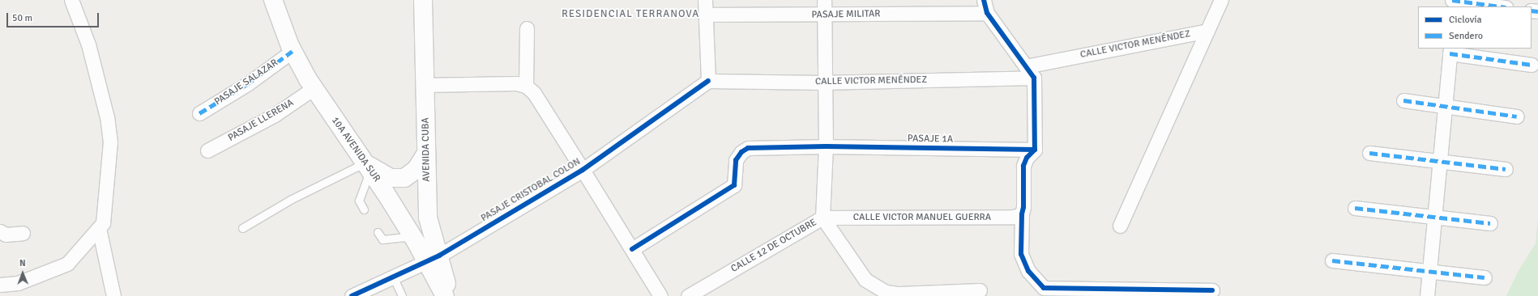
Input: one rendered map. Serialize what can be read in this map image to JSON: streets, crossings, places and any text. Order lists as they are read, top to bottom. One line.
{"streets":{"main road":["10A AVENIDA SUR","AVENIDA CUBA"],"street":["PASAJE MILITAR","CALLE VICTOR MENÉNDEZ","PASAJE SALAZAR","PASAJE LLERENA","PASAJE 1A","PASAJE CRISTOBAL COLON","CALLE VICTOR MANUEL GUERRA","CALLE 12 DE OCTUBRE"]},"crossings":[["PASAJE MILITAR","CALLE 12 DE OCTUBRE"],["CALLE VICTOR MENÉNDEZ","PASAJE CRISTOBAL COLON"],["CALLE VICTOR MENÉNDEZ","CALLE 12 DE OCTUBRE"],["PASAJE SALAZAR","10A AVENIDA SUR"],["PASAJE LLERENA","10A AVENIDA SUR"],["PASAJE 1A","CALLE 12 DE OCTUBRE"],["10A AVENIDA SUR","AVENIDA CUBA"],["10A AVENIDA SUR","PASAJE CRISTOBAL COLON"],["AVENIDA CUBA","PASAJE CRISTOBAL COLON"],["CALLE VICTOR MANUEL GUERRA","CALLE 12 DE OCTUBRE"]],"districts":["RESIDENCIAL TERRANOVA"],"legend":["Ciclovía","Sendero"],"scale_bar":"50 m","north":"top"}
